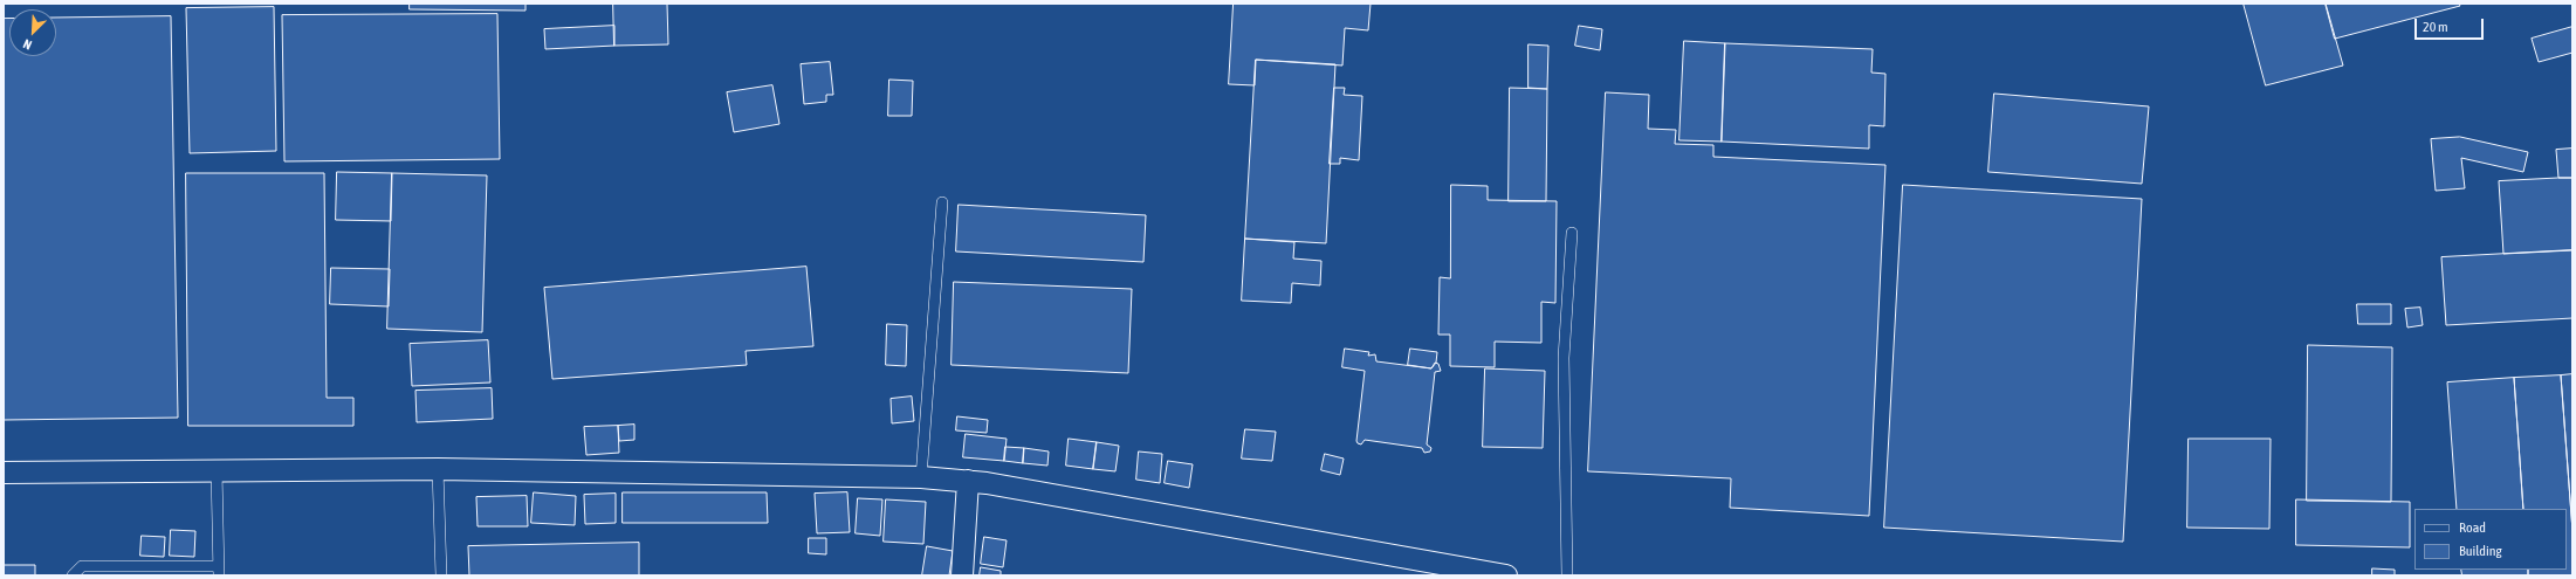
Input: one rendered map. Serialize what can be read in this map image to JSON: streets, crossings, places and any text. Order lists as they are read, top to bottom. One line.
{"legend":["Road","Building"],"scale_bar":"20 m","north":"bottom left"}
